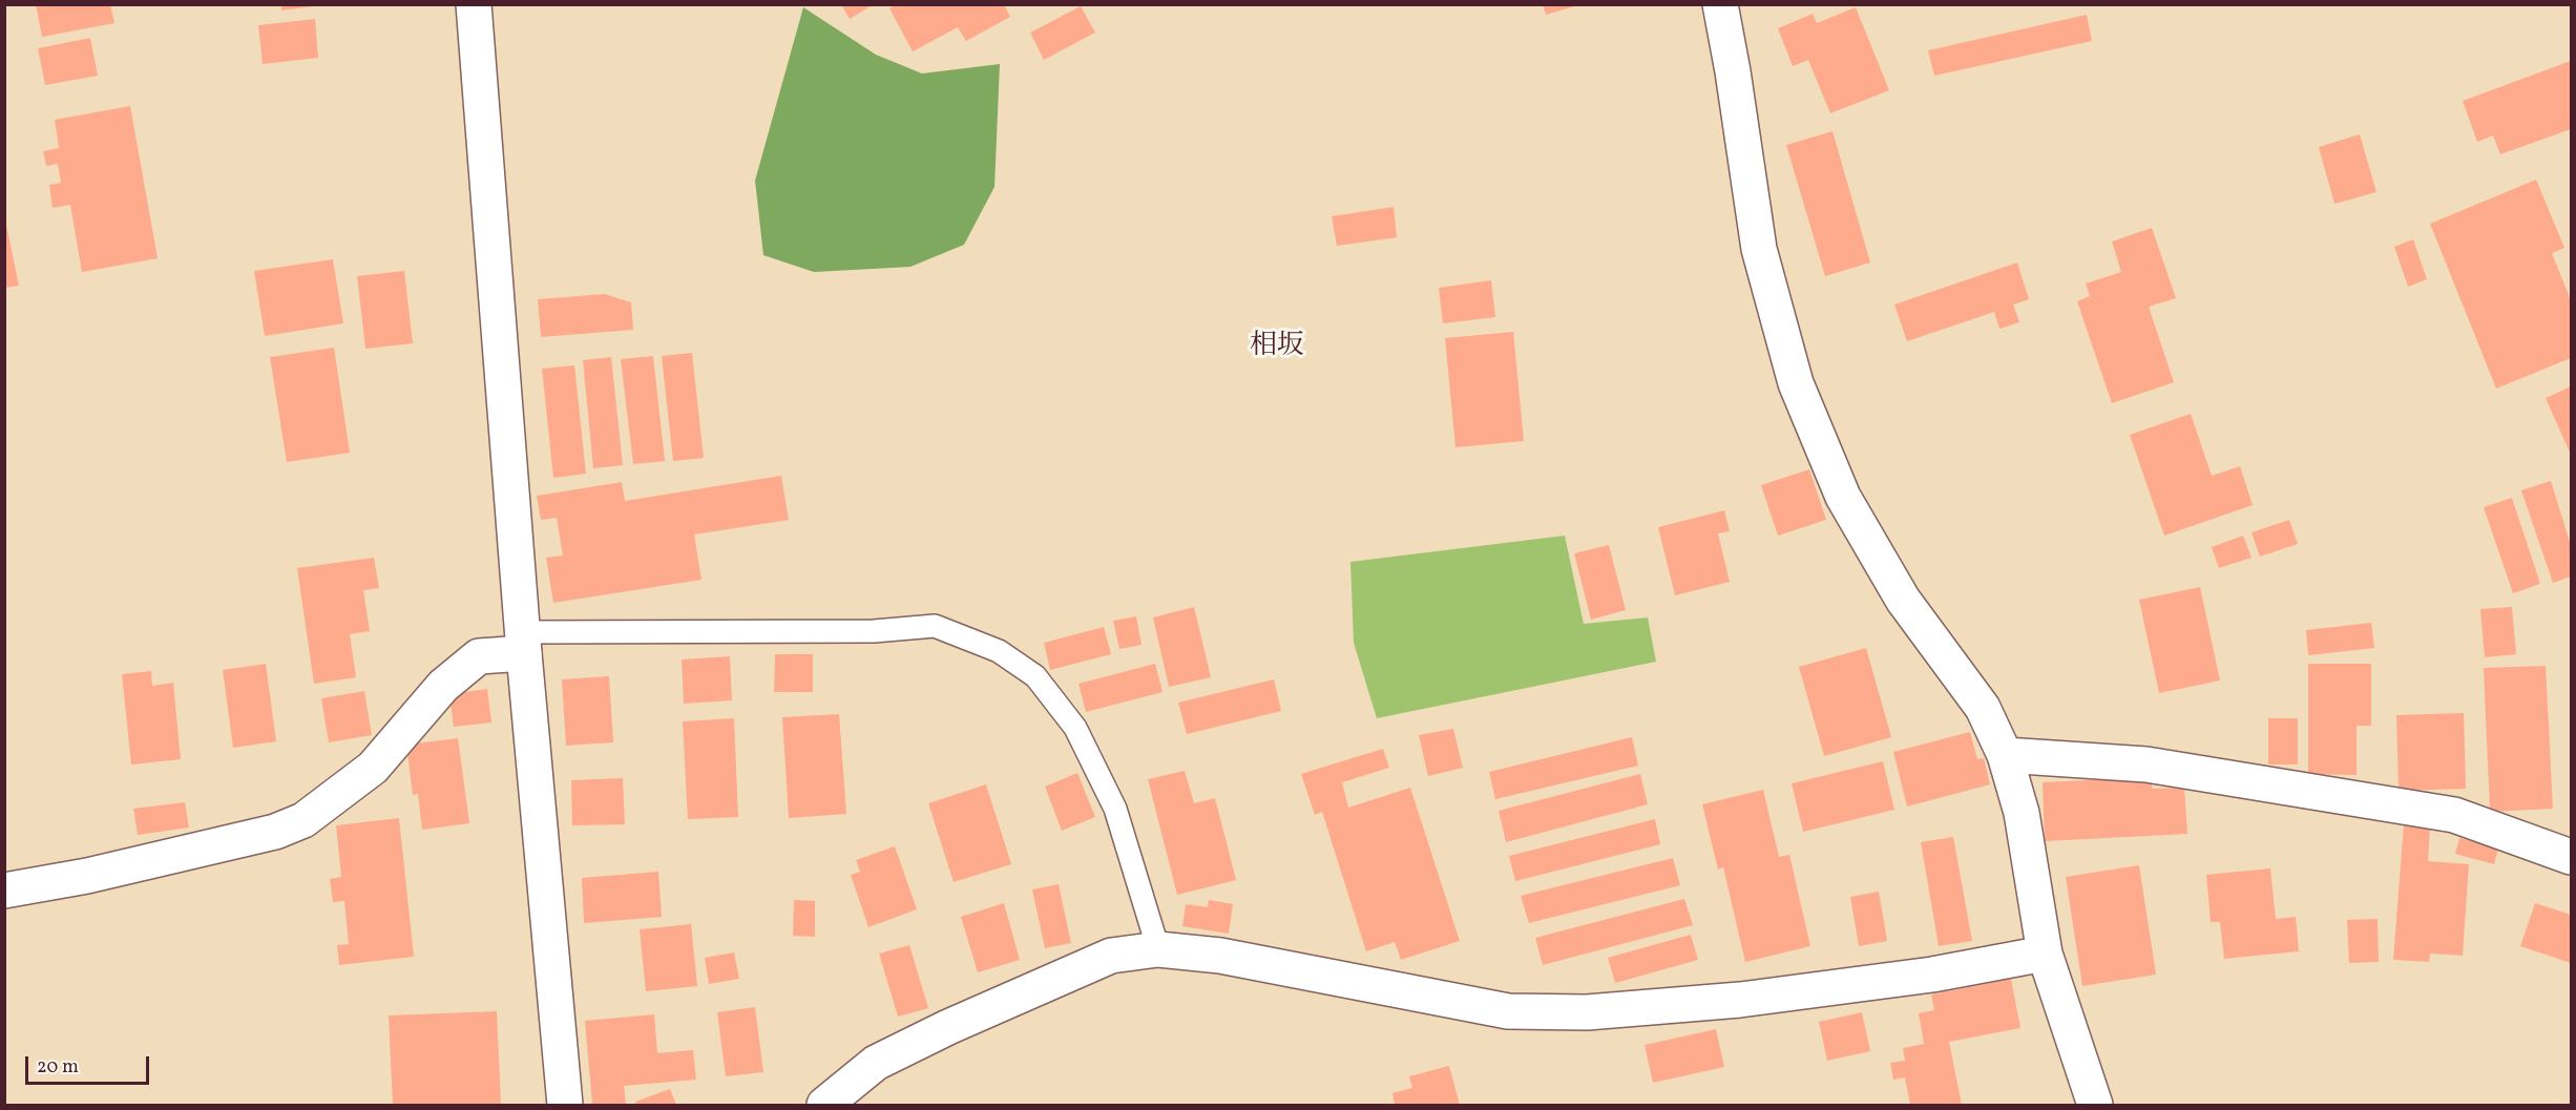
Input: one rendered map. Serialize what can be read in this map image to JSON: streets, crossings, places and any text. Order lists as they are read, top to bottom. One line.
{"districts":["相坂"],"scale_bar":"20 m"}
